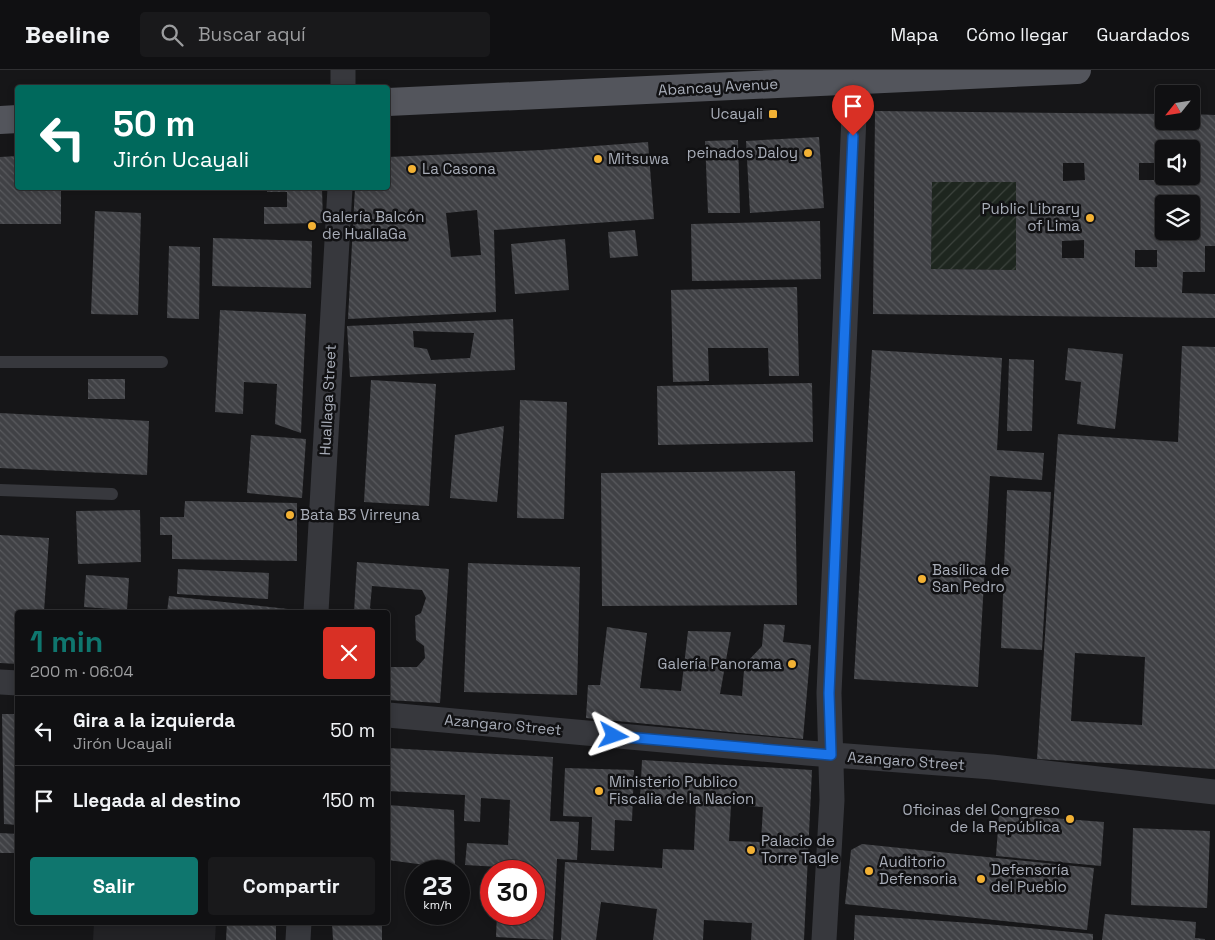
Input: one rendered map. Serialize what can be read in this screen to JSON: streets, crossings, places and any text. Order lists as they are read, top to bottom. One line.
{"streets":{"main road":["Abancay Avenue"],"street":["Huallaga Street","Azangaro Street"]},"places":{"transit":["Ucayali"],"other":["peinados Daloy","Mitsuwa","La Casona","Public Library of Lima","Galería Balcón de HuallaGa","Bata B3 Virreyna","Basílica de San Pedro","Galería Panorama","Ministerio Publico Fiscalia de la Nacion","Oficinas del Congreso de la República","Palacio de Torre Tagle","Auditorio Defensoria","Defensoría del Pueblo"]},"north":"bottom left","page":{"header":"Beeline","search":"Buscar aquí","nav":["Mapa","Cómo llegar","Guardados"],"turn":["50 m","Jirón Ucayali"],"heading":["1 min","200 m · 06:04"],"list":[{"name":"Gira a la izquierda","note":"Jirón Ucayali","value":"50 m"},{"name":"Llegada al destino","value":"150 m"}],"buttons":["Salir","Compartir"],"speed":"23 km/h","limit":"30"}}
